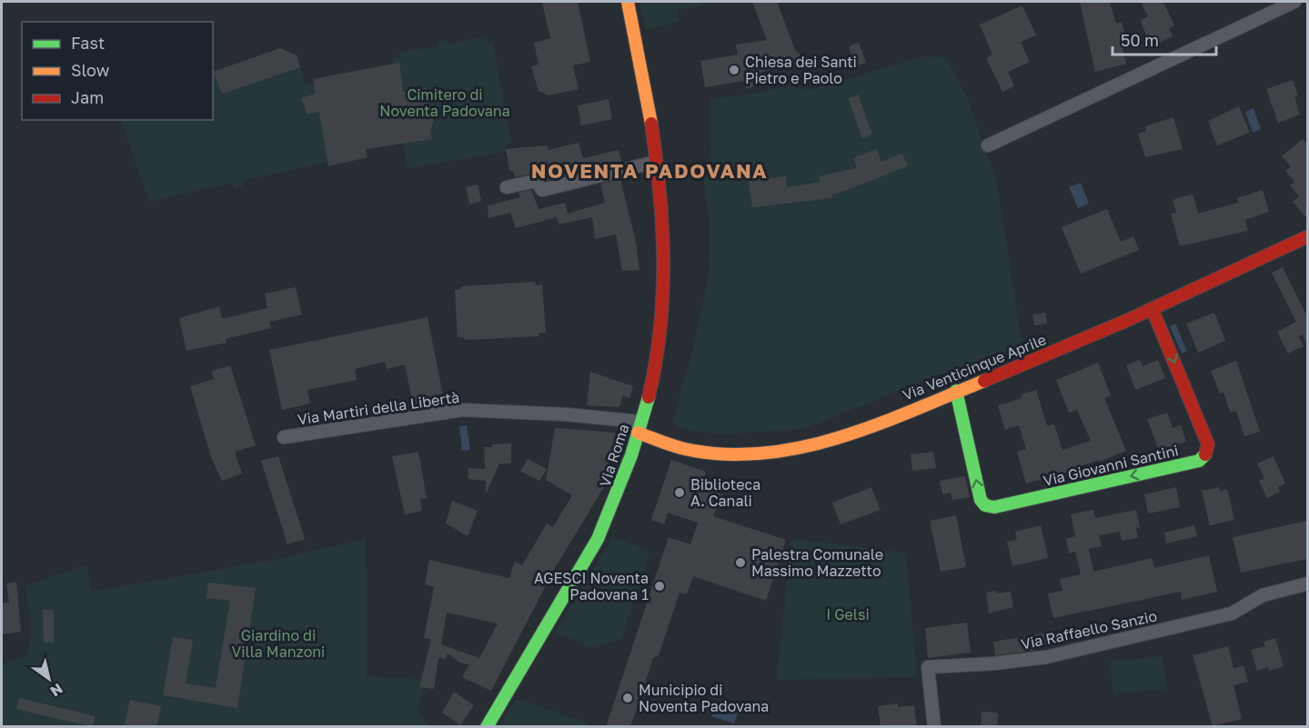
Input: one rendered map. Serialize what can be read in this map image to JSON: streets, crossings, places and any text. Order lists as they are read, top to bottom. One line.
{"streets":{"street":["Via Venticinque Aprile","Via Martiri della Libertà","Via Roma","Via Giovanni Santini","Via Raffaello Sanzio"]},"crossings":[["Via Venticinque Aprile","Via Martiri della Libertà"],["Via Venticinque Aprile","Via Roma"],["Via Venticinque Aprile","Via Giovanni Santini"],["Via Martiri della Libertà","Via Roma"]],"districts":["NOVENTA PADOVANA"],"parks":["Cimitero di Noventa Padovana","I Gelsi","Giardino di Villa Manzoni"],"places":["Chiesa dei Santi Pietro e Paolo","Biblioteca A. Canali","Palestra Comunale Massimo Mazzetto","AGESCI Noventa Padovana 1","Municipio di Noventa Padovana"],"legend":["Fast","Slow","Jam"],"scale_bar":"50 m","north":"bottom right"}
